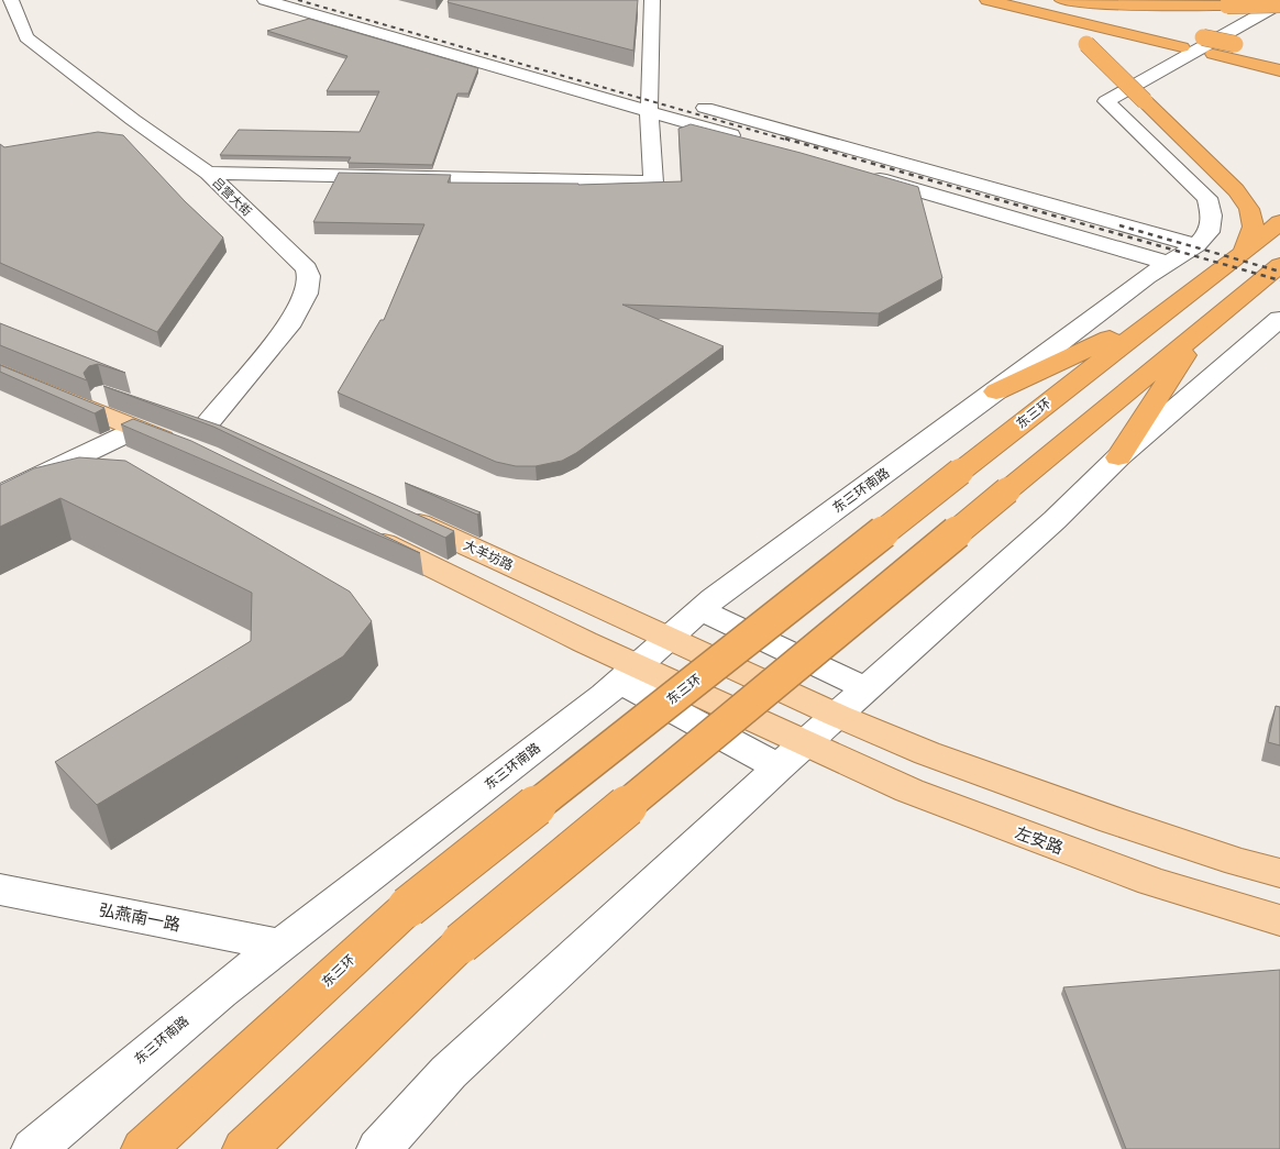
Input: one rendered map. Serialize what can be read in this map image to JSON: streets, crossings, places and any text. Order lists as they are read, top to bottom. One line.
{"streets":{"highway":["东三环"],"main road":["大羊坊路","左安路"],"street":["吕营大街","东三环南路","弘燕南一路"]},"crossings":[["东三环南路","大羊坊路"],["东三环南路","弘燕南一路"]]}
